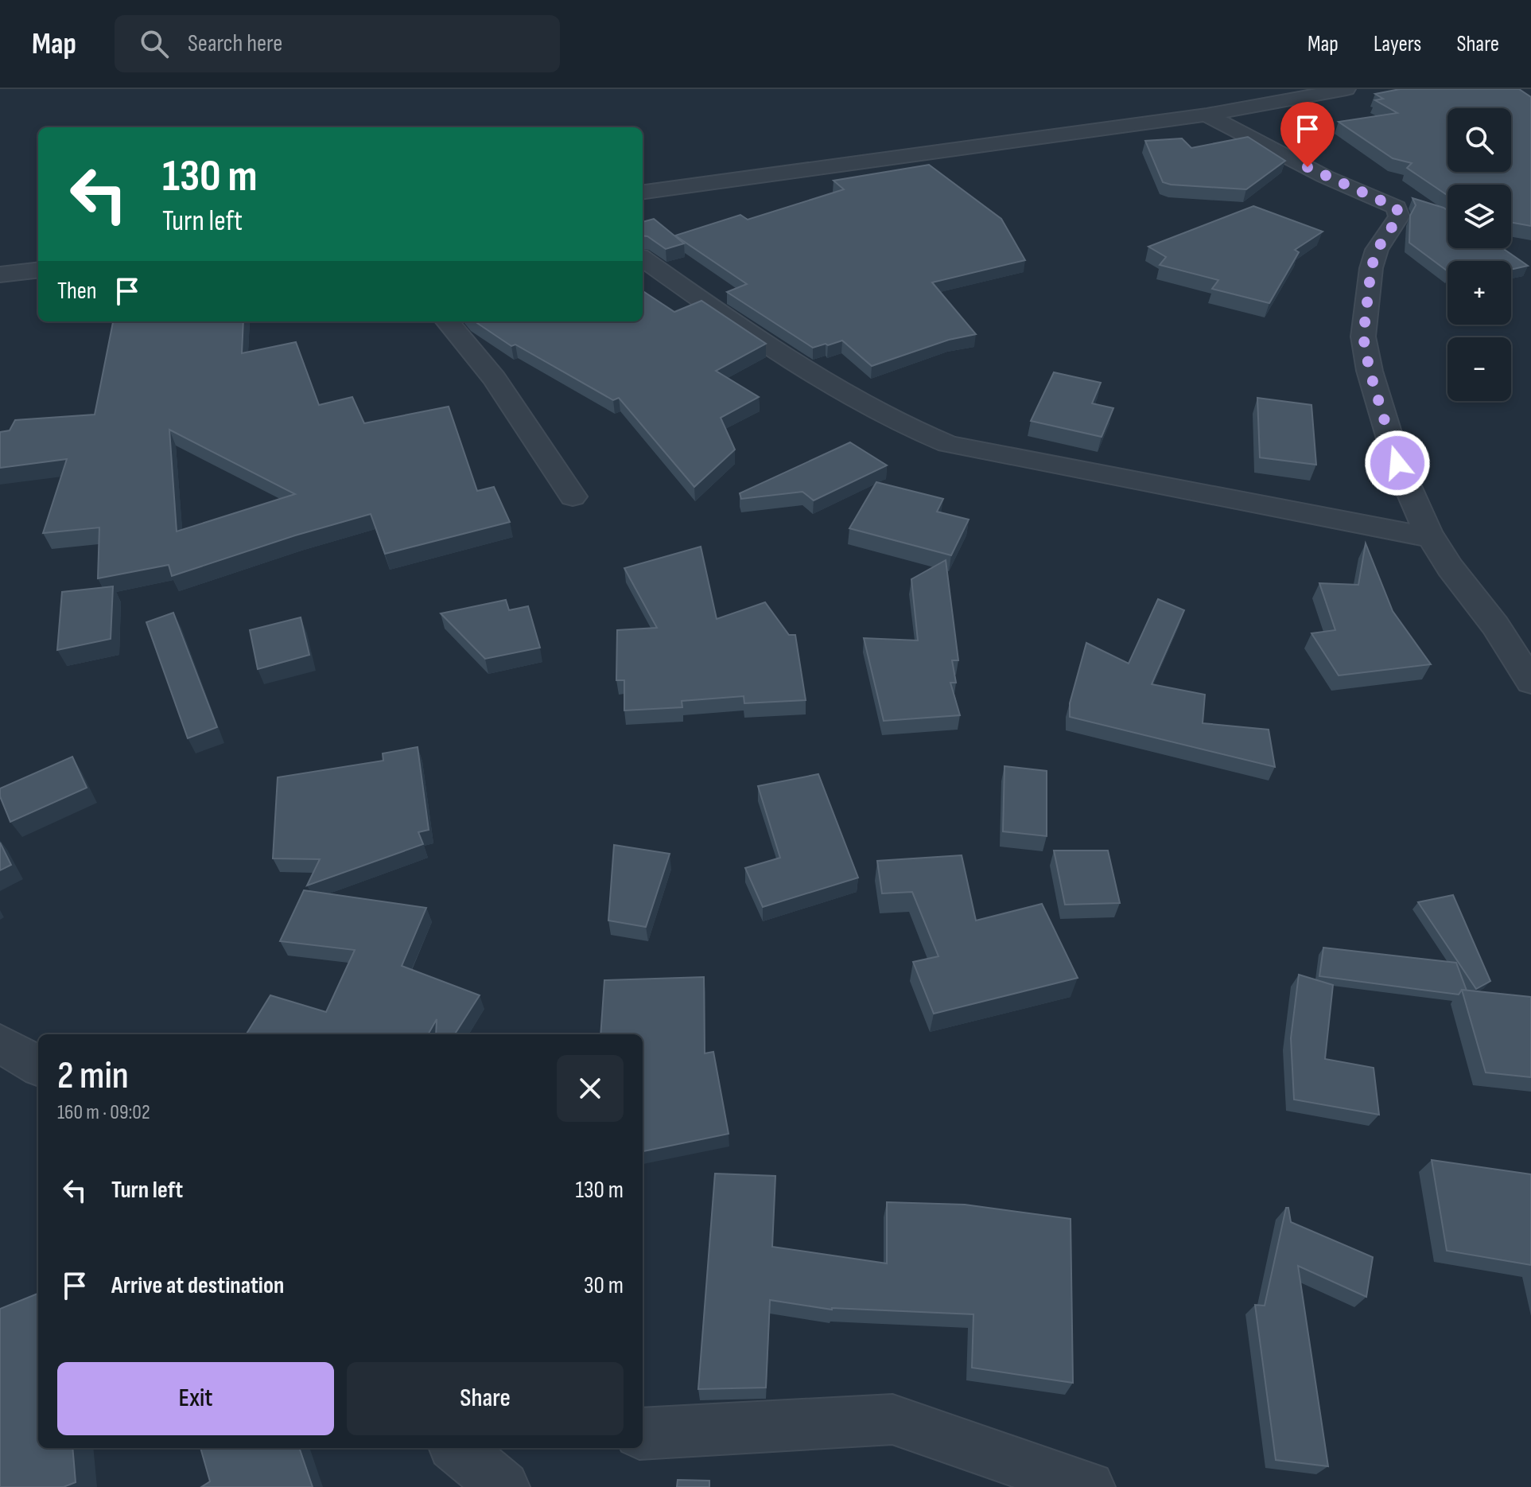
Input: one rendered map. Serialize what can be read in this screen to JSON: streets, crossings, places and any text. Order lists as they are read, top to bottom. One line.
{"page":{"header":"Map","search":"Search here","nav":["Map","Layers","Share"],"map_buttons":["+","−"],"turn":["130 m","Turn left"],"then":"Then","heading":["2 min","160 m · 09:02"],"list":[{"name":"Turn left","value":"130 m"},{"name":"Arrive at destination","value":"30 m"}],"buttons":["Exit","Share"]}}
